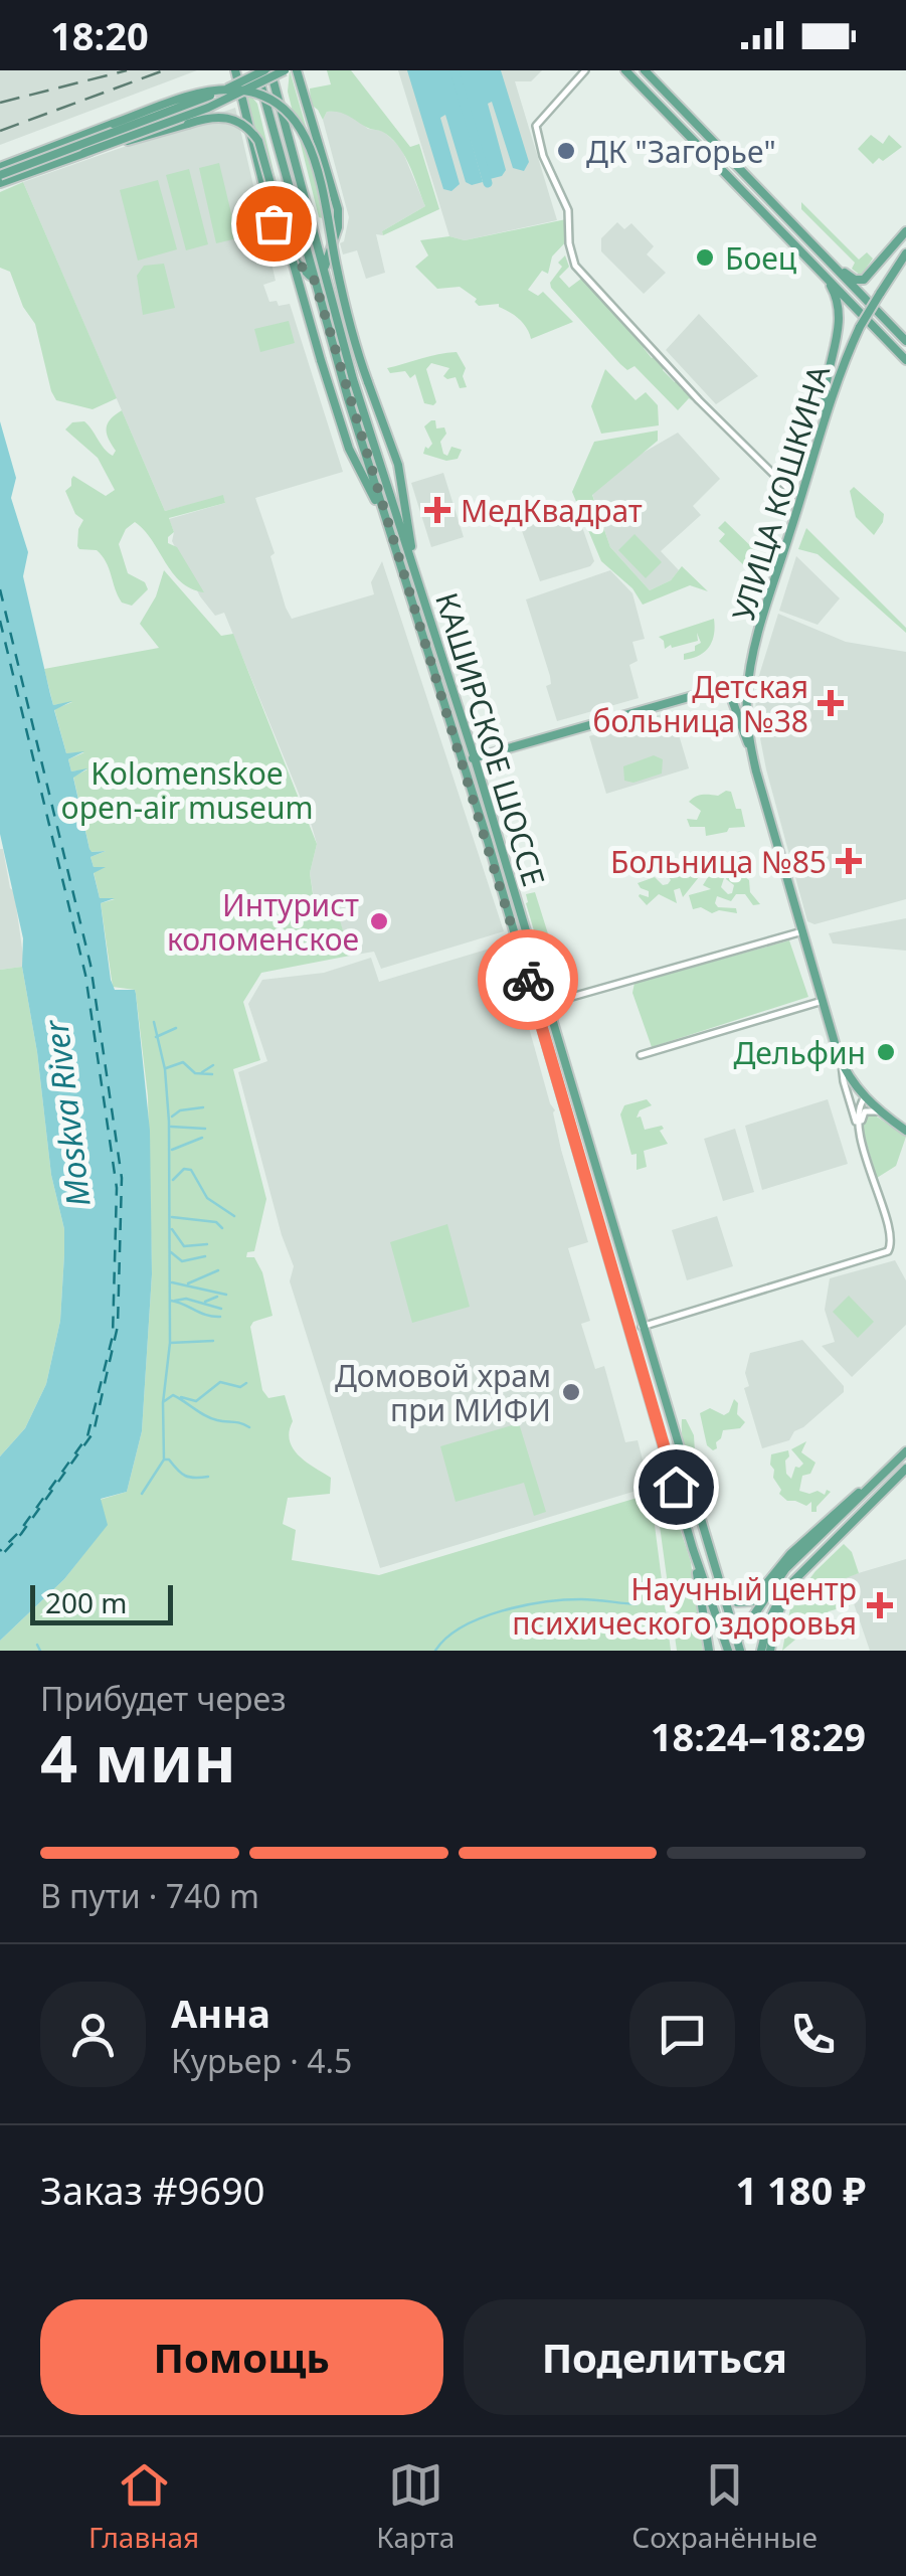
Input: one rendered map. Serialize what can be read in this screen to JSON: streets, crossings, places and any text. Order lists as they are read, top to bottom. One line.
{"streets":{"main road":["УЛИЦА КОШКИНА","КАШИРСКОЕ ШОССЕ"]},"water":["Moskva River"],"parks":["Kolomenskoe open-air museum"],"places":{"other":["ДК \"Загорье\"","Боец","Интурист коломенское","Дельфин","Домовой храм при МИФИ"],"health":["МедКвадрат","Детская больница №38","Больница №85","Научный центр психического здоровья"]},"scale_bar":"200 m","page":{"status":"18:20","scale":"200 m","heading":["4 мин","Прибудет через","18:24–18:29"],"panel":["Анна","Курьер · 4.5","Заказ #9690","1 180 ₽"],"bar":"В пути · 740 m","buttons":["Помощь","Поделиться"],"tabs":["Главная","Карта","Сохранённые"]}}
